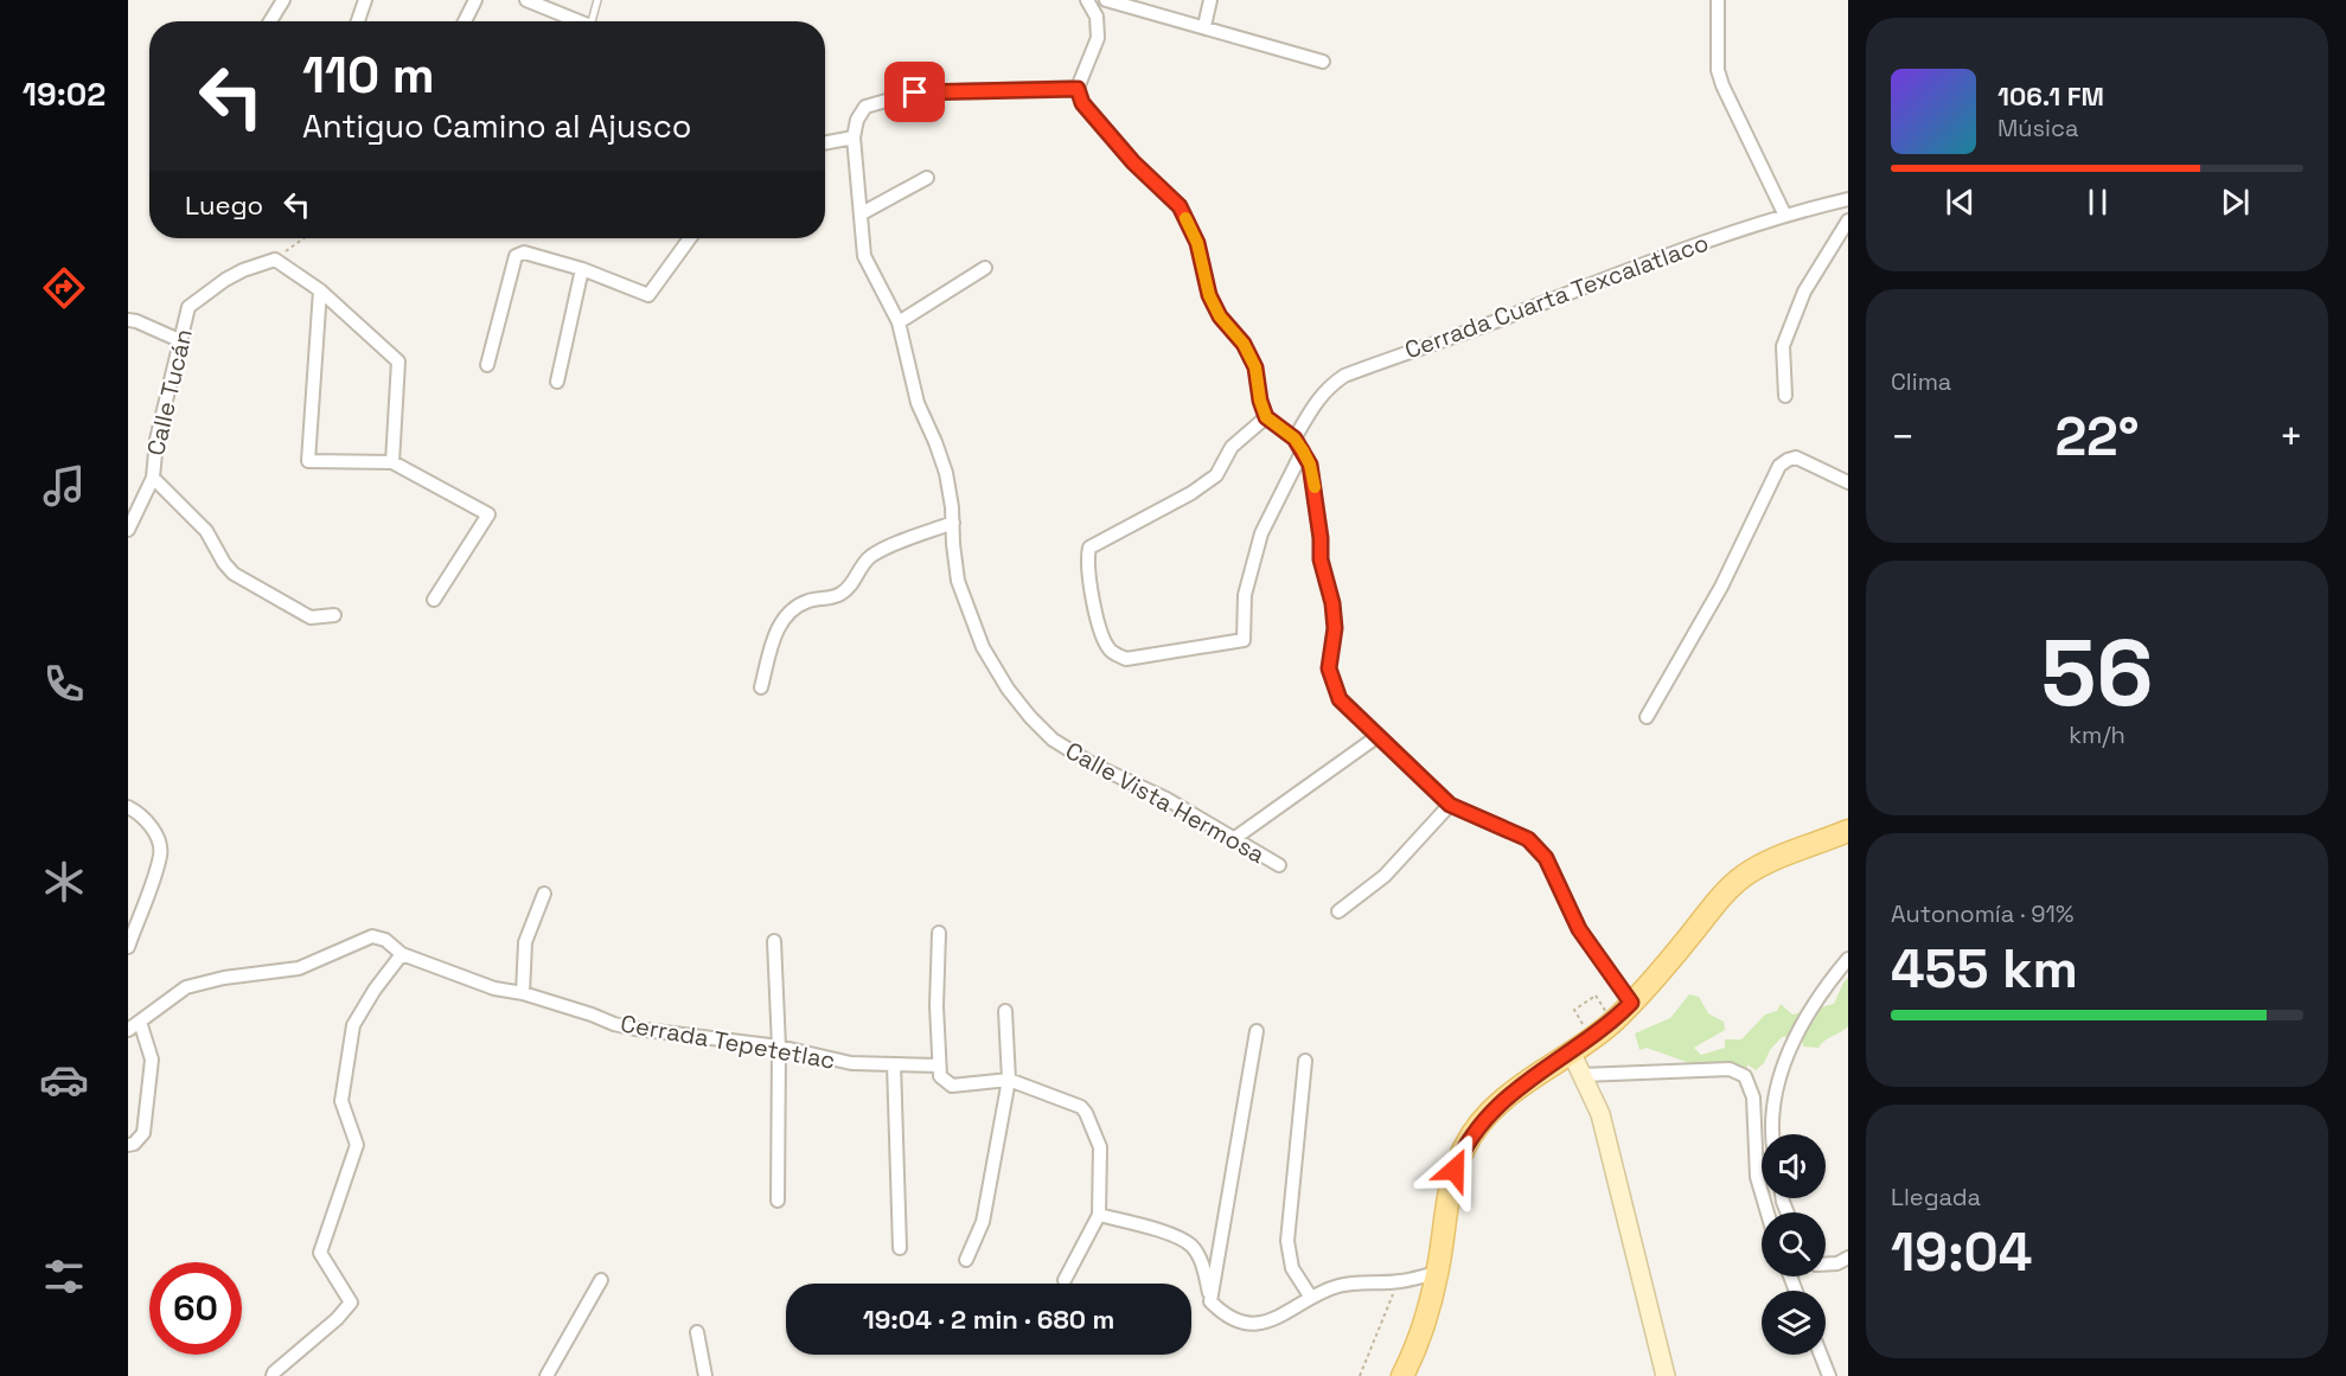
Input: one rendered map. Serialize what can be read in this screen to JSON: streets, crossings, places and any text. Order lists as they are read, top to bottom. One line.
{"streets":{"street":["Cerrada Cuarta Texcalatlaco","Calle Tucán","Calle Vista Hermosa","Cerrada Tepetetlac"]},"page":{"tabs":"19:02","turn":["110 m","Antiguo Camino al Ajusco"],"song":["106.1 FM","Música"],"then":"Luego","tile":["Clima",["56","km/h"],["Autonomía · 91%","455 km"],["Llegada","19:04"]],"heat":["−","22°","+"],"limit":"60","trip":"19:04 · 2 min · 680 m"}}
